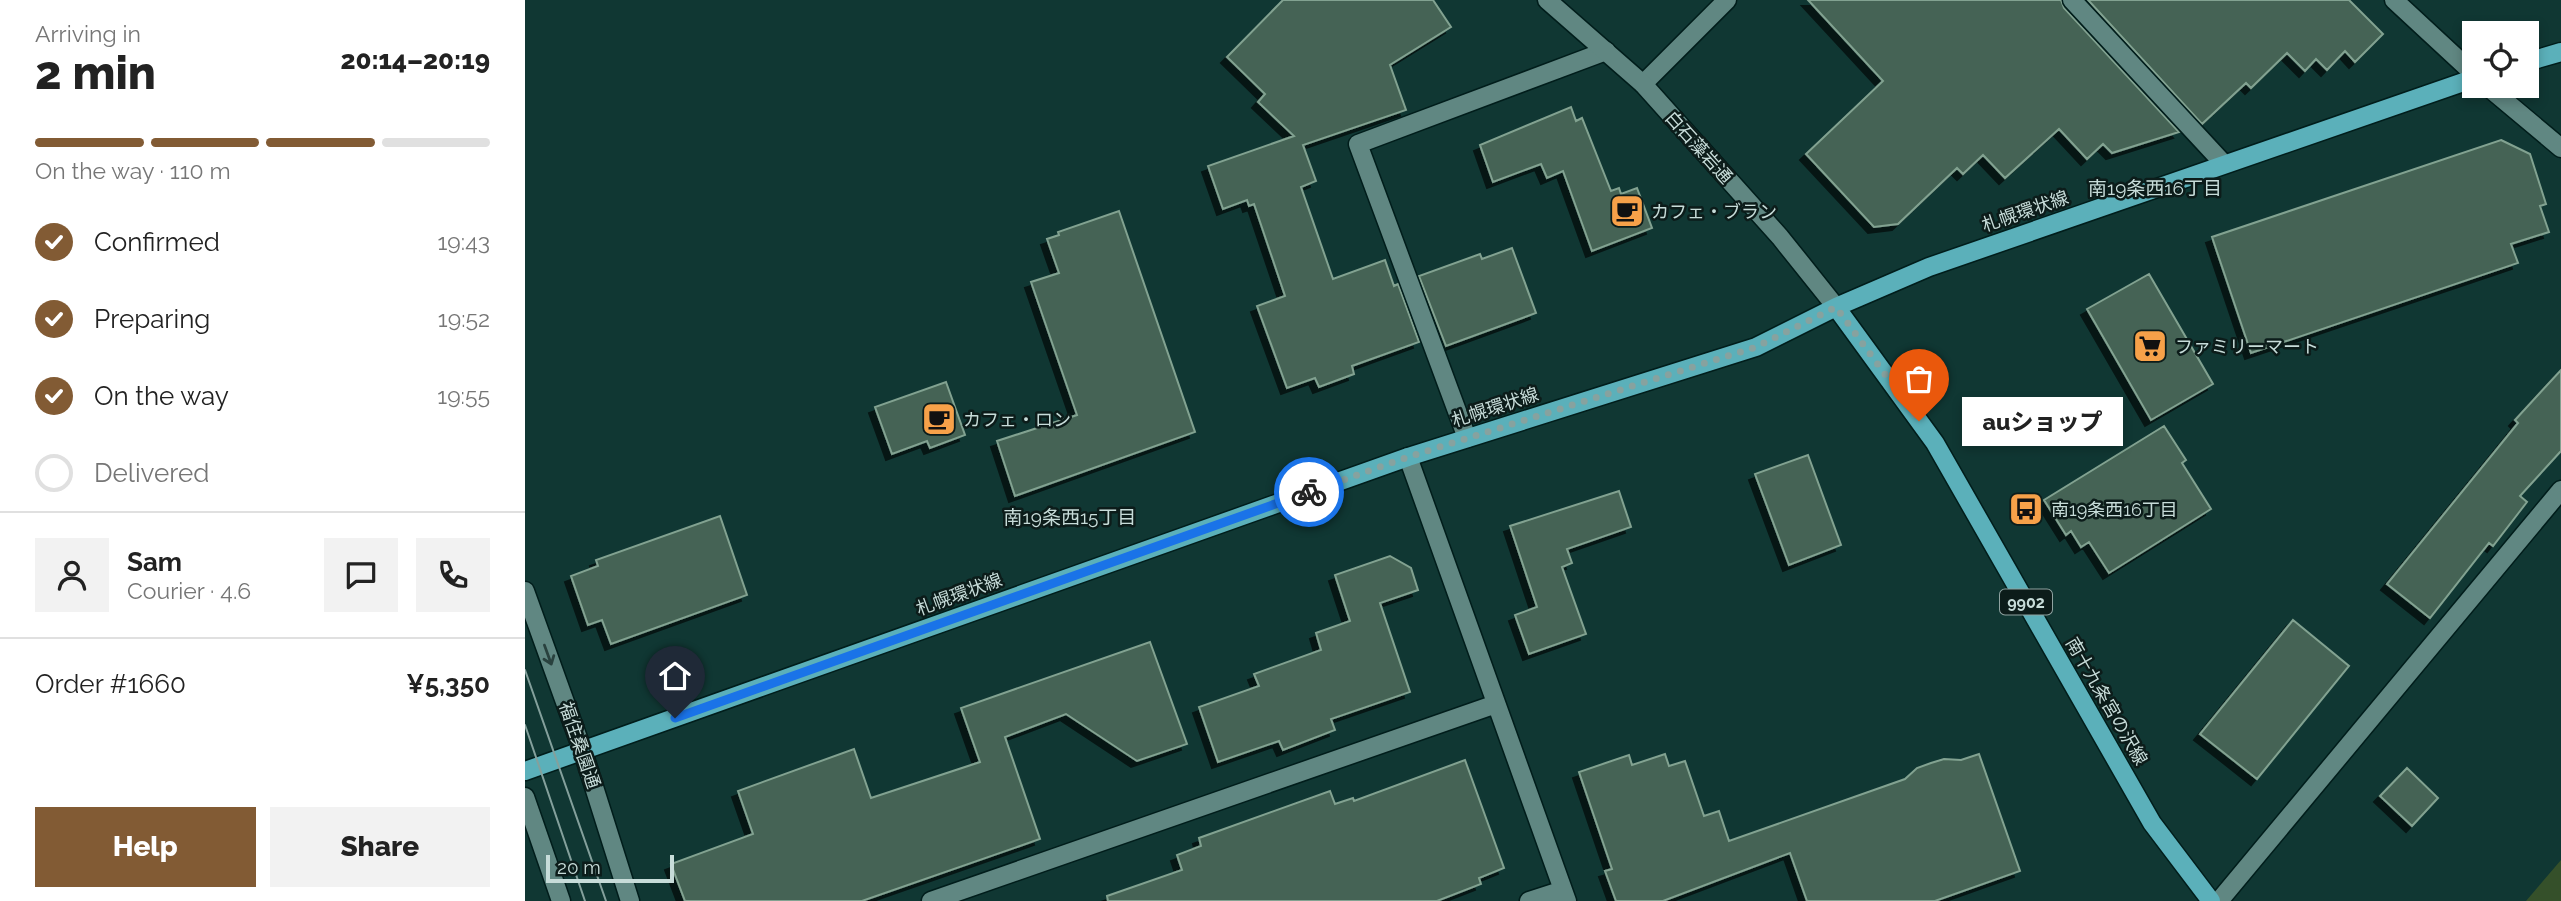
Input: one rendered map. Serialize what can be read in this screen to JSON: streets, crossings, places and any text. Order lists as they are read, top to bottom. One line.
{"streets":{"main road":["札幌環状線","9902","南十九条宮の沢線"],"street":["白石藻岩通","福住桑園通"]},"crossings":[["白石藻岩通","札幌環状線"],["白石藻岩通","南十九条宮の沢線"],["札幌環状線","南十九条宮の沢線"],["札幌環状線","福住桑園通"]],"one_way":["福住桑園通"],"districts":["南19条西16丁目","南19条西15丁目"],"places":{"cafe":["カフェ・ブラン","カフェ・ロン"],"supermarket":["ファミリーマート"],"other":["auショップ"],"bus stop":["南19条西16丁目"]},"scale_bar":"20 m","page":{"heading":["2 min","Arriving in","20:14–20:19"],"panel":["Sam","Courier · 4.6","Order #1660","¥5,350"],"bar":"On the way · 110 m","list":[["Confirmed","19:43"],["Preparing","19:52"],["On the way","19:55"],"Delivered"],"bubble":"auショップ","buttons":["Help","Share"],"scale":"20 m"}}
